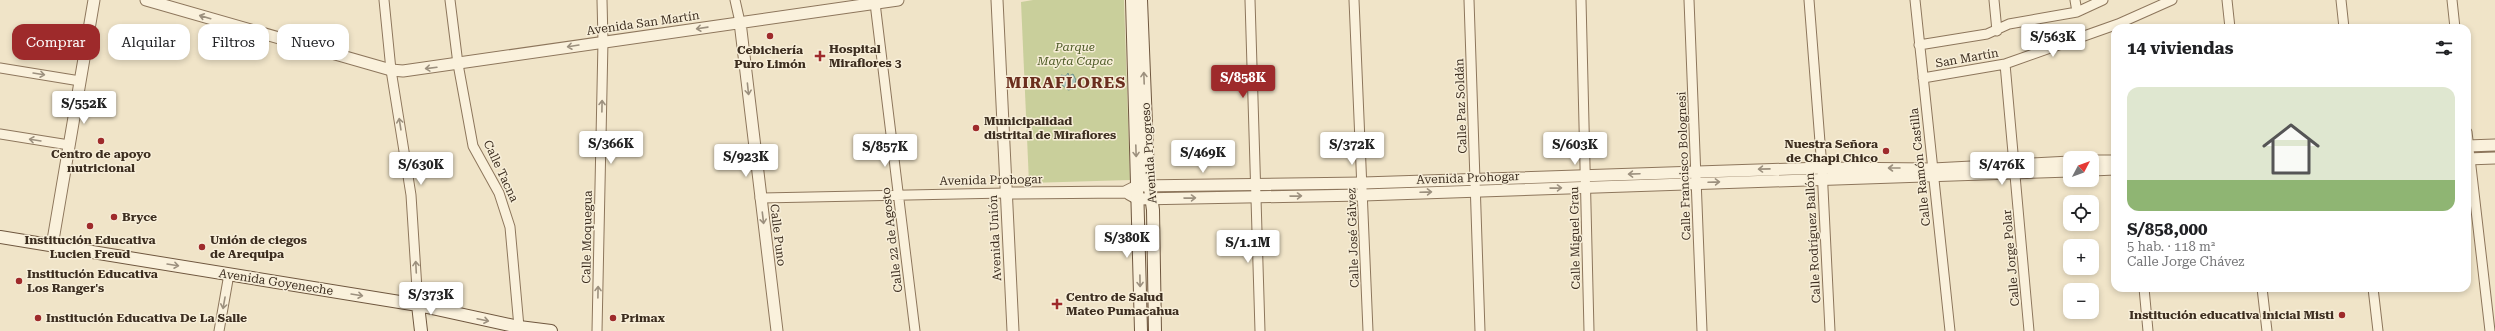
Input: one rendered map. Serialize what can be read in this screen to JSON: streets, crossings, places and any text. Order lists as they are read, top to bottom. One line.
{"streets":{"main road":["Avenida Progreso","Avenida Goyeneche"],"street":["Avenida San Martín","San Martín","Calle Paz Soldán","Calle Francisco Bolognesi","Calle Ramón Castilla","Calle Tacna","Avenida Prohogar","Calle Puno","Calle Moquegua","Avenida Unión","Calle José Gálvez","Calle Miguel Grau","Calle Rodríguez Ballón","Calle 22 de Agosto","Calle Jorge Polar"]},"crossings":[["Avenida San Martín","Calle Tacna"],["Avenida San Martín","Calle Puno"],["Avenida San Martín","Calle Moquegua"],["Avenida San Martín","Calle 22 de Agosto"],["San Martín","Calle Ramón Castilla"],["San Martín","Calle Jorge Polar"],["Calle Paz Soldán","Avenida Prohogar"],["Avenida Progreso","Avenida Prohogar"],["Calle Francisco Bolognesi","Avenida Prohogar"],["Calle Ramón Castilla","Avenida Prohogar"],["Calle Tacna","Avenida Goyeneche"],["Avenida Prohogar","Calle Puno"],["Avenida Prohogar","Avenida Unión"],["Avenida Prohogar","Calle José Gálvez"],["Avenida Prohogar","Calle Miguel Grau"],["Avenida Prohogar","Calle Rodríguez Ballón"],["Avenida Prohogar","Calle 22 de Agosto"],["Avenida Prohogar","Calle Jorge Polar"]],"one_way":["Avenida San Martín","Calle Puno","Calle Moquegua","Avenida Goyeneche"],"districts":["MIRAFLORES"],"parks":["Parque Mayta Capac"],"places":{"other":["Cebichería Puro Limón","Municipalidad distrital de Miraflores","Centro de apoyo nutricional","Nuestra Señora de Chapi Chico","Bryce","Institución Educativa Lucien Freud","Unión de ciegos de Arequipa","Institución Educativa Los Ranger's","Institución educativa inicial Misti","Institución Educativa De La Salle","Primax"],"health":["Hospital Miraflores 3","Centro de Salud Mateo Pumacahua"]},"north":"top right","page":{"price":["S/563K","S/858K","S/552K","S/366K","S/372K","S/603K","S/857K","S/469K","S/923K","S/630K","S/476K","S/380K","S/1.1M","S/373K"],"chip":["Comprar","Alquilar","Filtros","Nuevo"],"heading":"14 viviendas","list":[{"name":"S/858,000","note":"5 hab. · 118 m² · Calle Jorge Chávez"}],"map_buttons":["+","−"]}}
